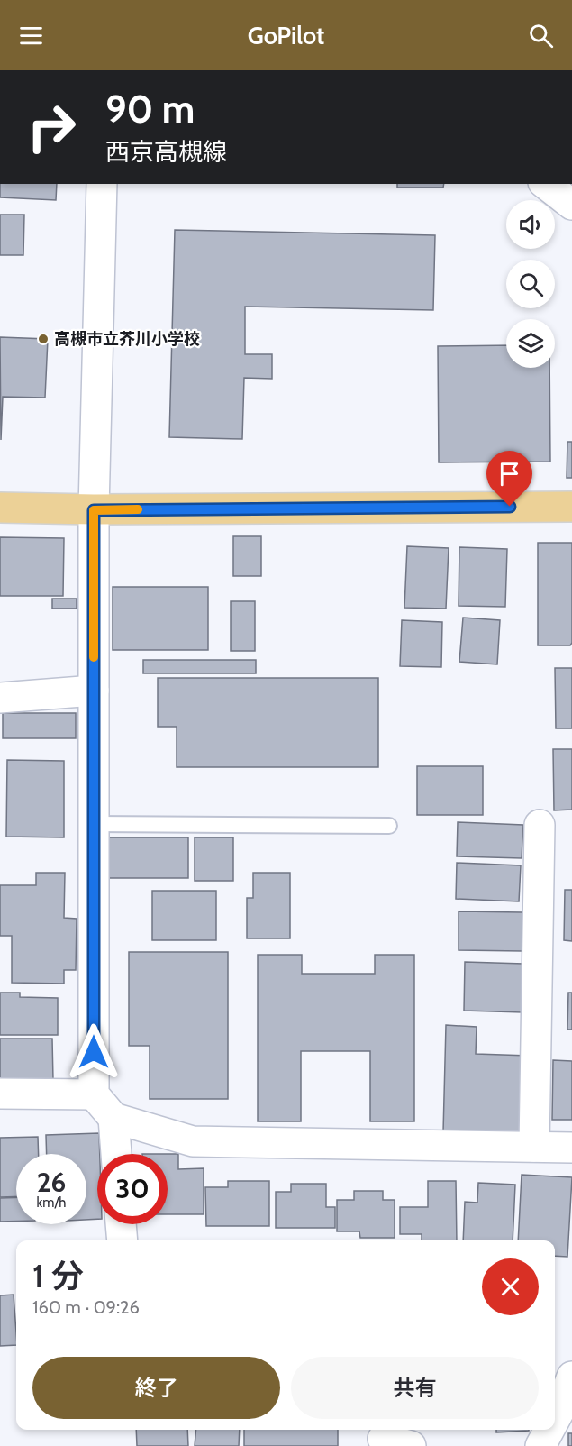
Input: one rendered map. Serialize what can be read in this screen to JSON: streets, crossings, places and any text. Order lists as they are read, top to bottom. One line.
{"places":["高槻市立芥川小学校"],"page":{"header":"GoPilot","turn":["90 m","西京高槻線"],"speed":"26 km/h","limit":"30","heading":["1 分","160 m · 09:26"],"buttons":["終了","共有"]}}
